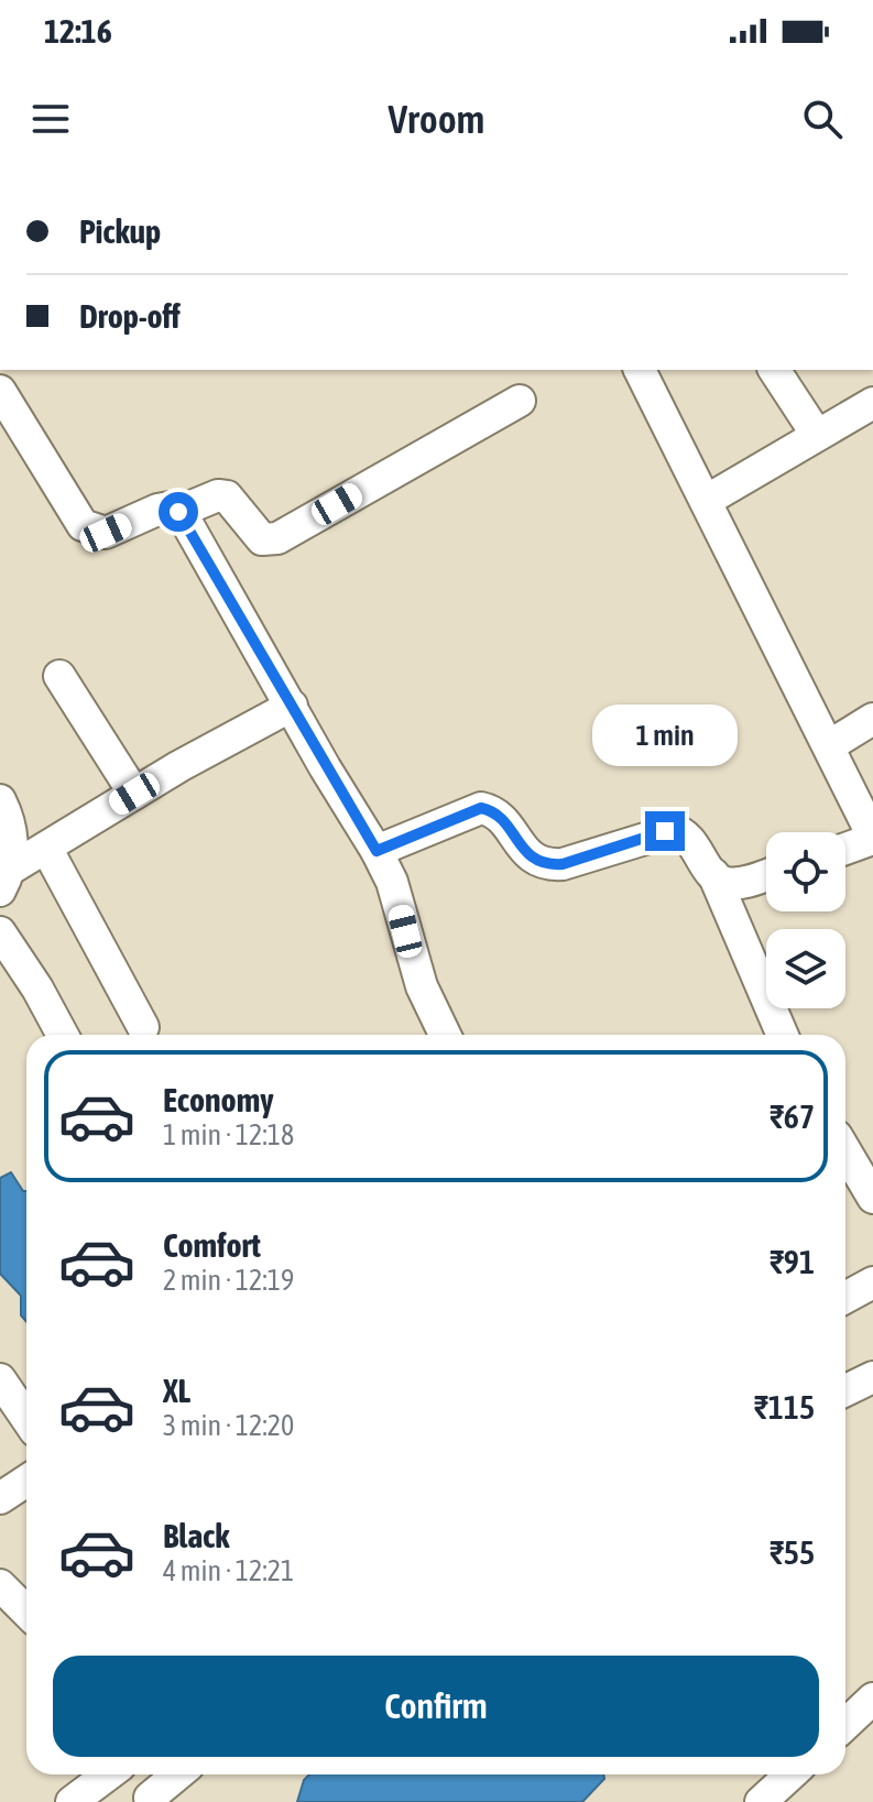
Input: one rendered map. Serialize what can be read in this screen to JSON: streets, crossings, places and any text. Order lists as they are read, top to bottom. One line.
{"page":{"status":"12:16","header":"Vroom","banner":["Pickup","Drop-off"],"bubble":"1 min","list":[{"name":"Economy","note":"1 min · 12:18","value":"₹67"},{"name":"Comfort","note":"2 min · 12:19","value":"₹91"},{"name":"XL","note":"3 min · 12:20","value":"₹115"},{"name":"Black","note":"4 min · 12:21","value":"₹55"}],"buttons":"Confirm"}}
